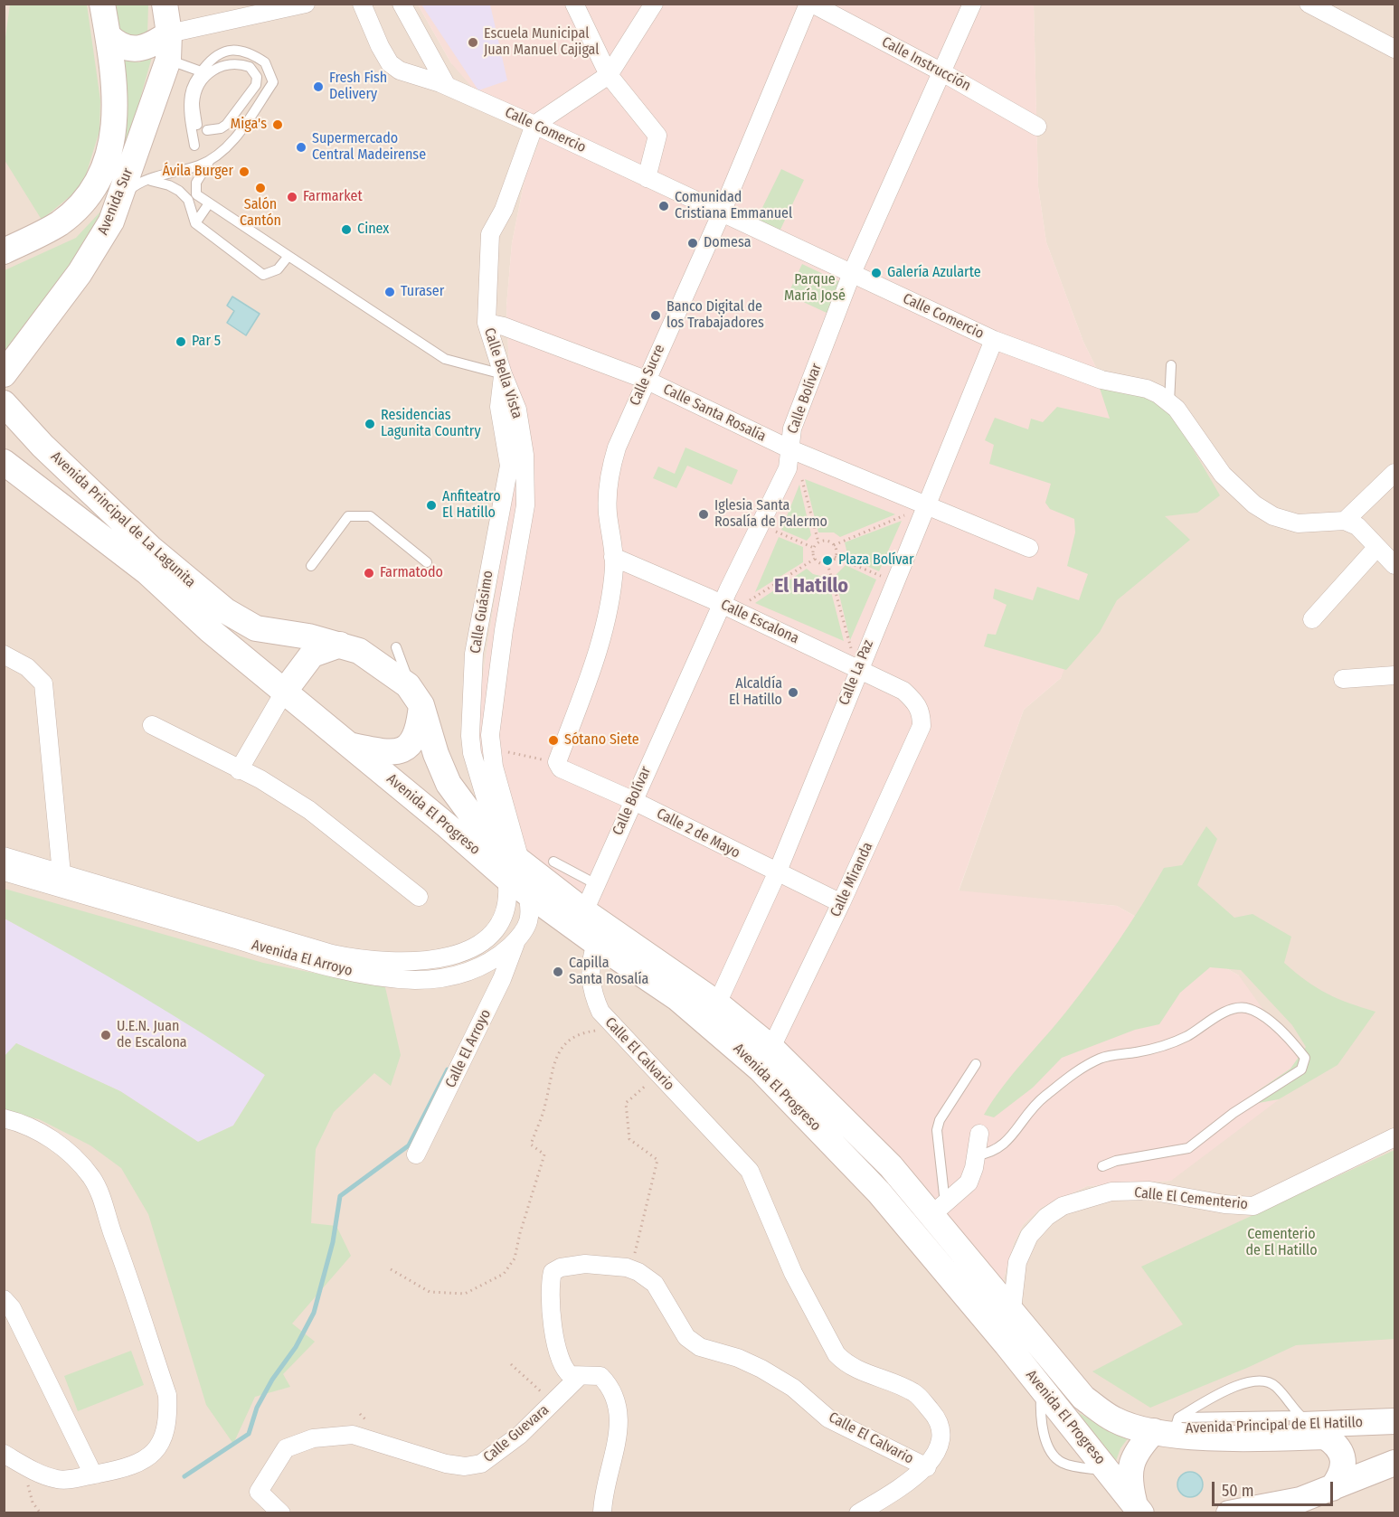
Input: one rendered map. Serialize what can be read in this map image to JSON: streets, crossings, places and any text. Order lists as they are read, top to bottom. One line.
{"streets":{"street":["Calle Instrucción","Calle Comercio","Avenida Sur","Calle Bella Vista","Calle Sucre","Calle Bolívar","Calle Santa Rosalía","Avenida Principal de La Lagunita","Calle Guásimo","Calle Escalona","Calle La Paz","Avenida El Progreso","Calle 2 de Mayo","Calle Miranda","Avenida El Arroyo","Calle El Arroyo","Calle El Calvario","Calle El Cementerio","Avenida Principal de El Hatillo","Calle Guevara"]},"crossings":[["Calle Instrucción","Calle Bolívar"],["Calle Comercio","Calle Bella Vista"],["Calle Comercio","Calle Sucre"],["Calle Comercio","Calle Bolívar"],["Calle Comercio","Calle La Paz"],["Calle Bella Vista","Calle Santa Rosalía"],["Calle Bella Vista","Calle Guásimo"],["Calle Bella Vista","Avenida El Progreso"],["Calle Bella Vista","Avenida El Arroyo"],["Calle Sucre","Calle Santa Rosalía"],["Calle Sucre","Calle Escalona"],["Calle Sucre","Calle 2 de Mayo"],["Calle Bolívar","Calle Santa Rosalía"],["Calle Bolívar","Calle Escalona"],["Calle Bolívar","Avenida El Progreso"],["Calle Bolívar","Calle 2 de Mayo"],["Calle Santa Rosalía","Calle La Paz"],["Avenida Principal de La Lagunita","Avenida El Progreso"],["Calle Guásimo","Avenida El Progreso"],["Calle Guásimo","Avenida El Arroyo"],["Calle Escalona","Calle La Paz"],["Calle Escalona","Calle Miranda"],["Calle La Paz","Avenida El Progreso"],["Calle La Paz","Calle 2 de Mayo"],["Avenida El Progreso","Calle Miranda"],["Avenida El Progreso","Avenida El Arroyo"],["Avenida El Progreso","Calle El Calvario"],["Avenida El Progreso","Calle El Cementerio"],["Avenida El Progreso","Avenida Principal de El Hatillo"],["Calle 2 de Mayo","Calle Miranda"],["Avenida El Arroyo","Calle El Arroyo"],["Calle El Calvario","Calle Guevara"]],"districts":["El Hatillo"],"parks":["Parque María José","Cementerio de El Hatillo"],"places":["Escuela Municipal Juan Manuel Cajigal","Fresh Fish Delivery","Miga's","Supermercado Central Madeirense","Ávila Burger","Salón Cantón","Farmarket","Comunidad Cristiana Emmanuel","Cinex","Domesa","Galería Azularte","Turaser","Banco Digital de los Trabajadores","Par 5","Residencias Lagunita Country","Anfiteatro El Hatillo","Iglesia Santa Rosalía de Palermo","Plaza Bolívar","Farmatodo","Alcaldía El Hatillo","Sótano Siete","Capilla Santa Rosalía","U.E.N. Juan de Escalona"],"scale_bar":"50 m"}
